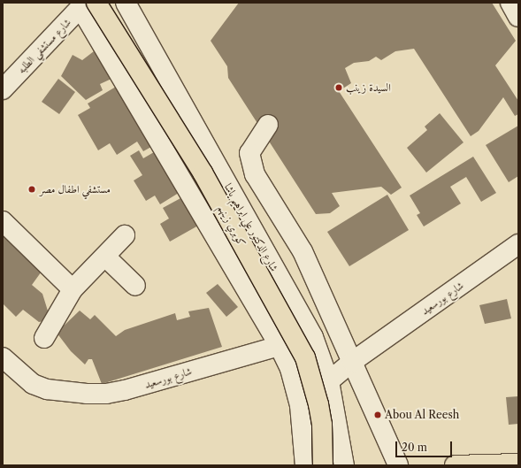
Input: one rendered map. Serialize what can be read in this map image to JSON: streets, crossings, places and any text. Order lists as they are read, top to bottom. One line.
{"streets":{"main road":["كوبري زينهم"],"street":["شارع مستشفي الطلبه","شارع الدكتور علي ابراهيم باشا","شارع بورسعيد"]},"crossings":[["شارع مستشفي الطلبه","كوبري زينهم"],["شارع الدكتور علي ابراهيم باشا","شارع بورسعيد"]],"places":["السيدة زينب","مستشفي اطفال مصر","Abou Al Reesh"],"scale_bar":"20 m"}
